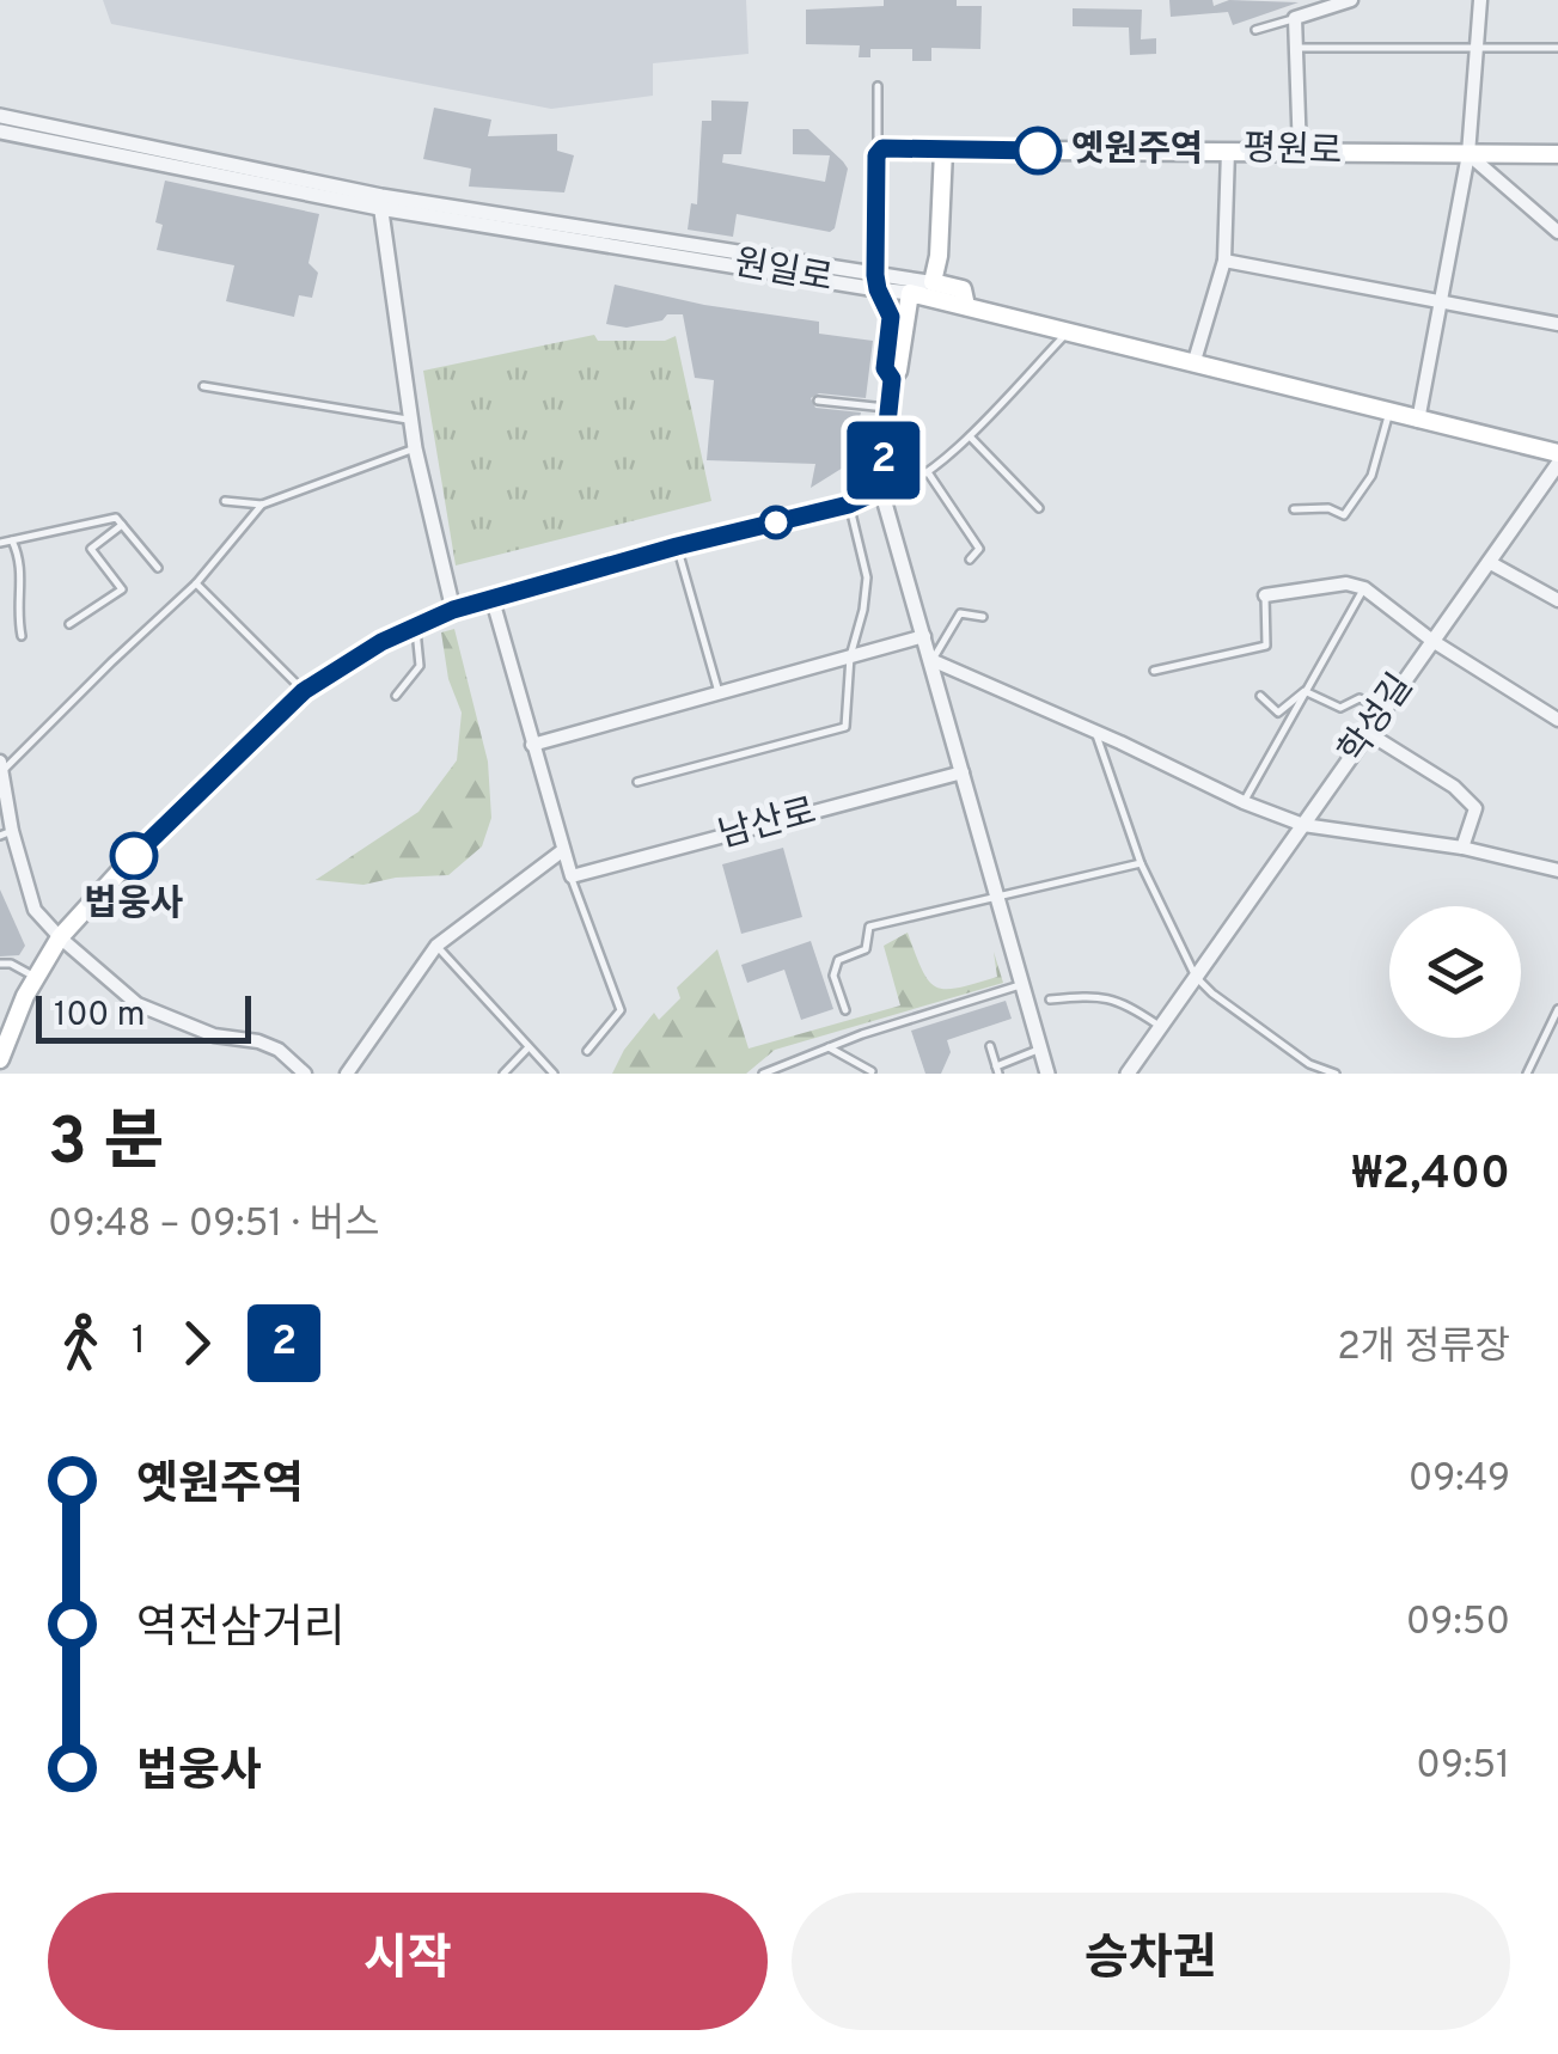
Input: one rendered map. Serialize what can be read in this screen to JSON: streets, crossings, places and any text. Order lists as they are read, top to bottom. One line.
{"streets":{"main road":["평원로","원일로"],"street":["학성길","남산로"]},"places":["옛원주역","법웅사"],"lines":["bus line 2"],"scale_bar":"100 m","page":{"on_map":"2","scale":"100 m","heading":["3 분","09:48 – 09:51 · 버스","₩2,400"],"legs":["1","2","2개 정류장"],"list":[{"name":"옛원주역","value":"09:49"},{"name":"역전삼거리","value":"09:50"},{"name":"법웅사","value":"09:51"}],"buttons":["시작","승차권"]}}
